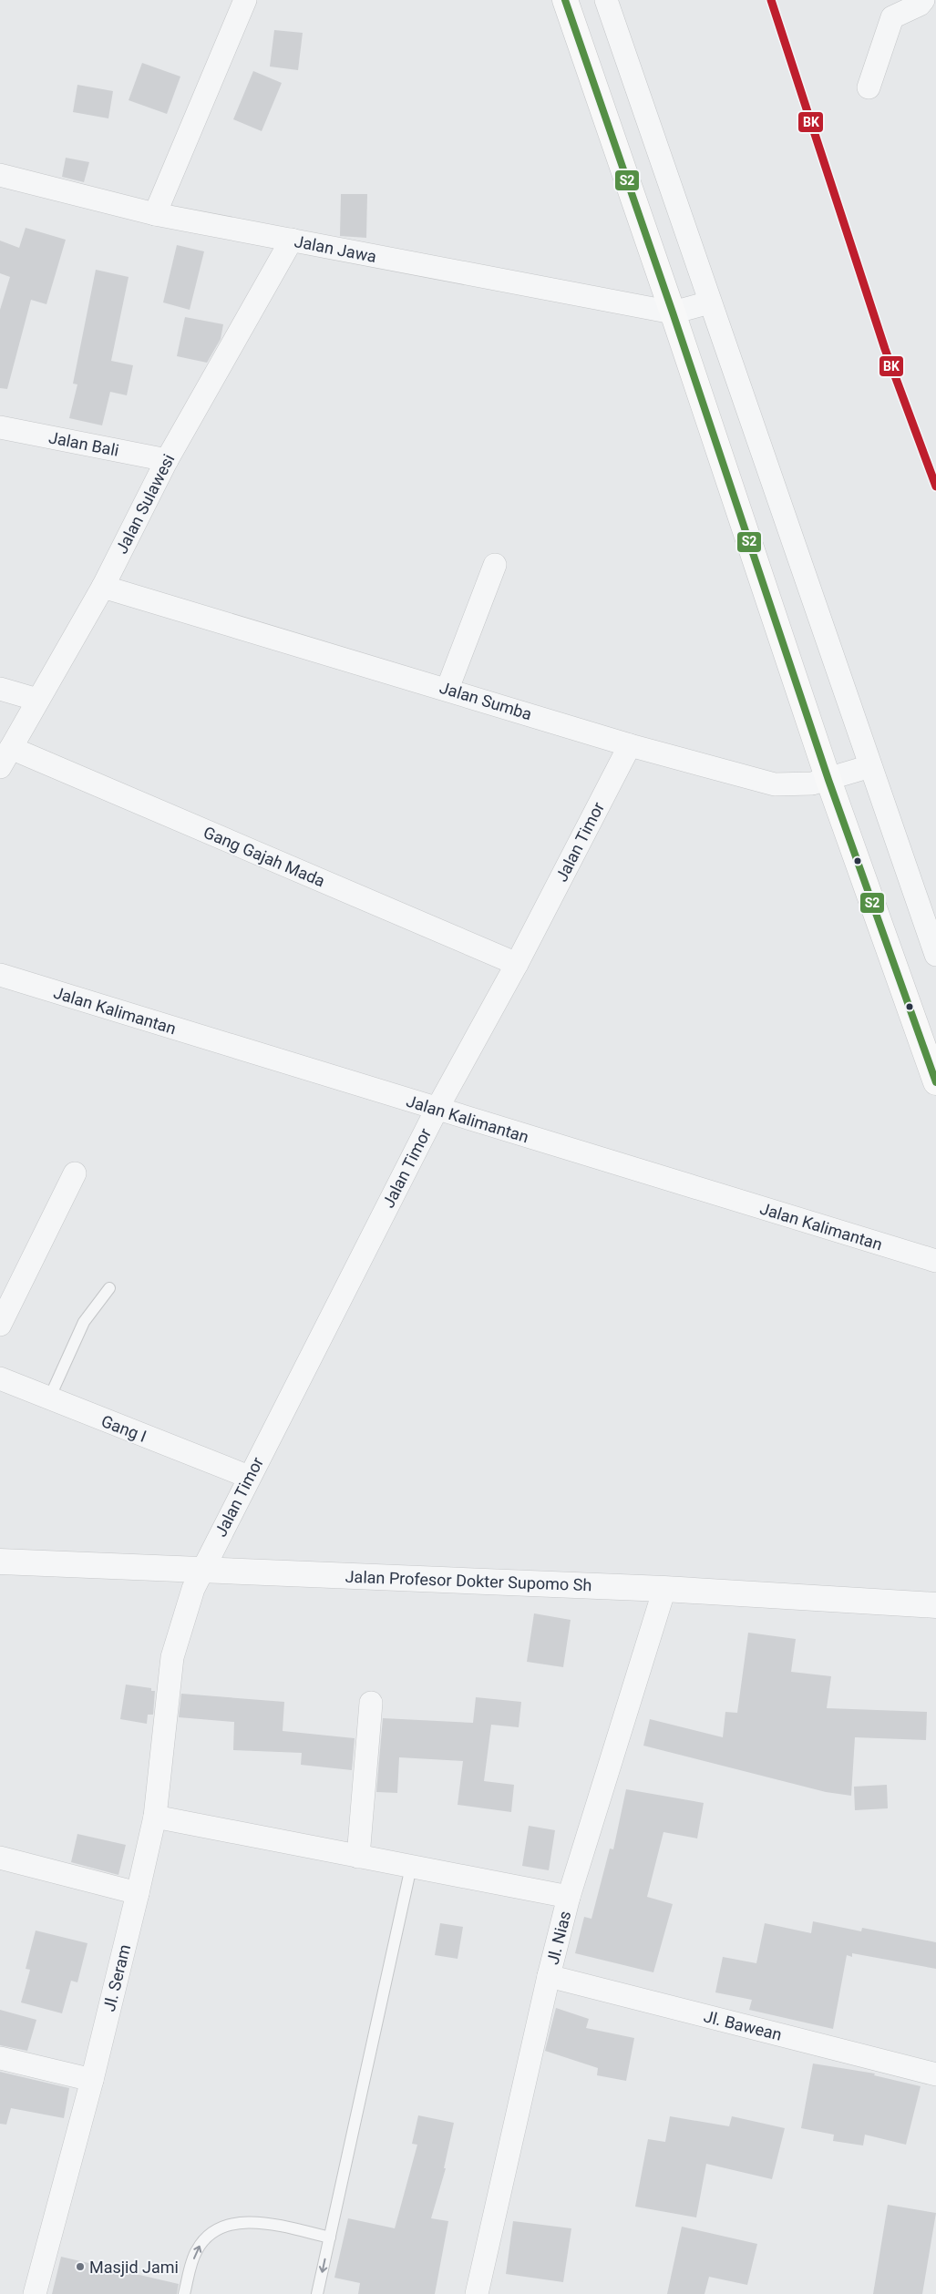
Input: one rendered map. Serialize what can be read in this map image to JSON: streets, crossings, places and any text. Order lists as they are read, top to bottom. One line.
{"streets":{"street":["Jalan Jawa","Jalan Bali","Jalan Sulawesi","Jalan Sumba","Jalan Timor","Gang Gajah Mada","Jalan Kalimantan","Gang I","Jalan Profesor Dokter Supomo Sh","Jl. Nias","Jl. Seram","Jl. Bawean"]},"crossings":[["Jalan Jawa","Jalan Sulawesi"],["Jalan Bali","Jalan Sulawesi"],["Jalan Sulawesi","Jalan Sumba"],["Jalan Sulawesi","Gang Gajah Mada"],["Jalan Sumba","Jalan Timor"],["Jalan Timor","Gang Gajah Mada"],["Jalan Timor","Jalan Kalimantan"],["Jalan Timor","Gang I"],["Jalan Timor","Jalan Profesor Dokter Supomo Sh"],["Jalan Timor","Jl. Seram"],["Jalan Profesor Dokter Supomo Sh","Jl. Nias"],["Jl. Nias","Jl. Bawean"]],"places":["Masjid Jami"],"lines":["transit line BK","transit line S2"]}
